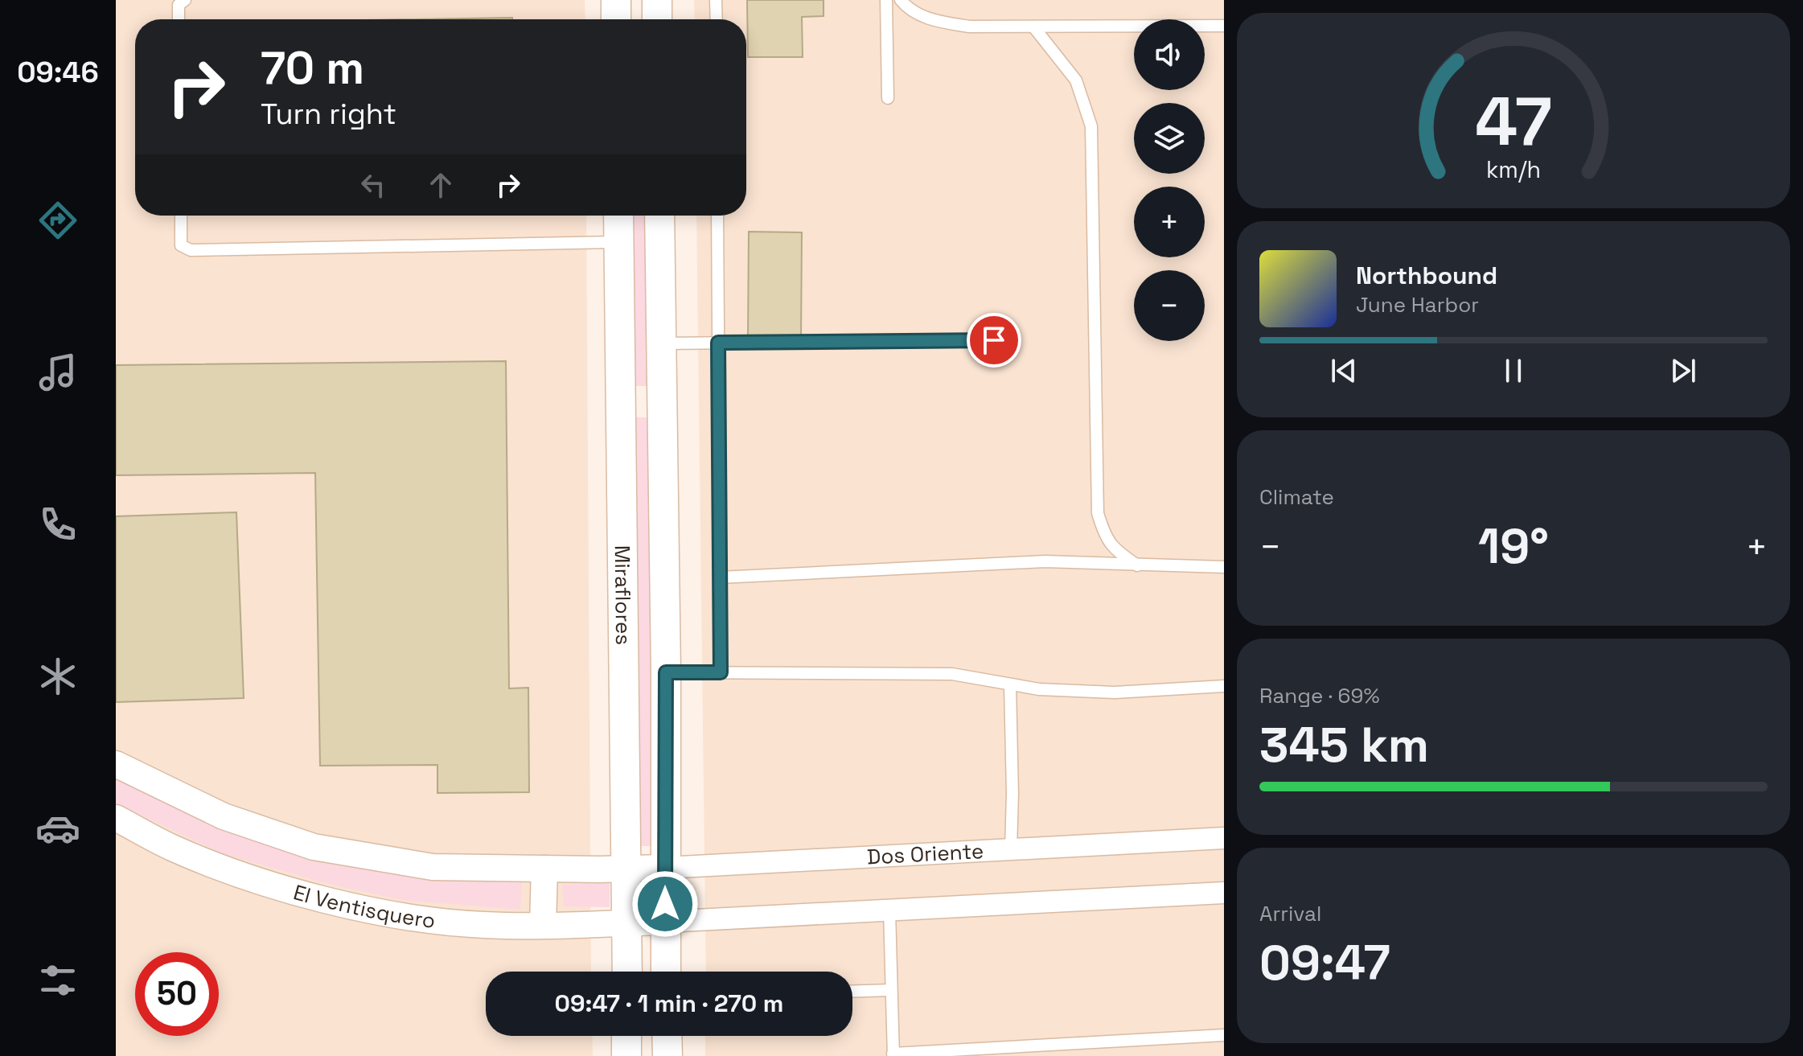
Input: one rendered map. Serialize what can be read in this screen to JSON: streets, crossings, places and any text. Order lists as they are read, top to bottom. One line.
{"streets":{"main road":["Miraflores"],"street":["Dos Oriente","El Ventisquero"]},"crossings":[["Miraflores","Dos Oriente"],["Miraflores","El Ventisquero"]],"page":{"tabs":"09:46","map_buttons":["+","−"],"turn":["70 m","Turn right"],"song":["Northbound","June Harbor"],"tile":["Climate",["Range · 69%","345 km"],["Arrival","09:47"]],"heat":["−","19°","+"],"limit":"50","trip":"09:47 · 1 min · 270 m","gauge":["47","km/h"]}}
